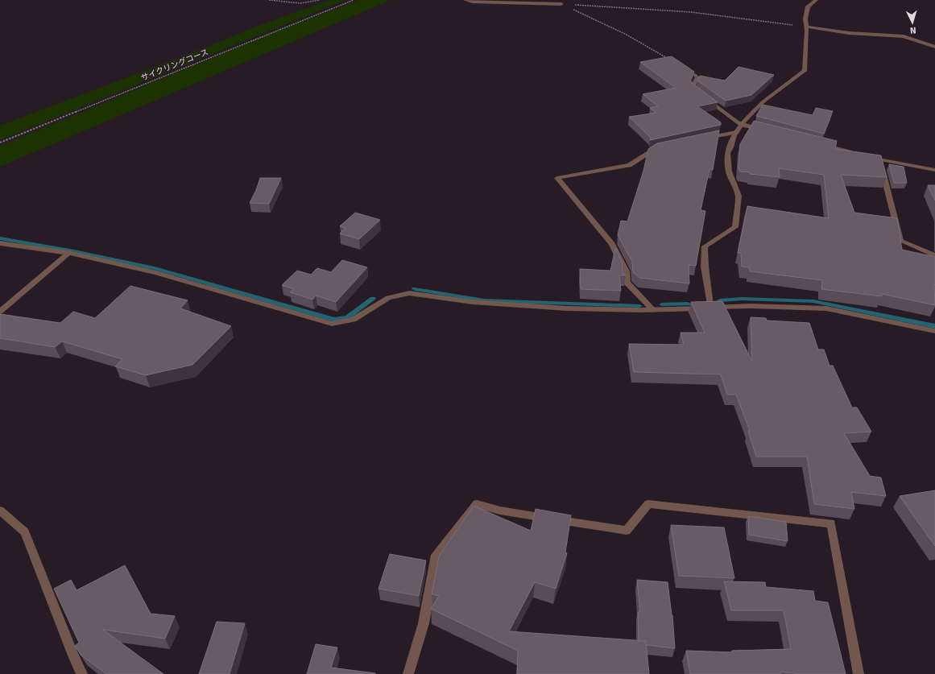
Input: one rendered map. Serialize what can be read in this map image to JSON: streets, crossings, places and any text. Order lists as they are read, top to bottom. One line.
{"streets":{"path":["サイクリングコース"]},"north":"bottom"}
